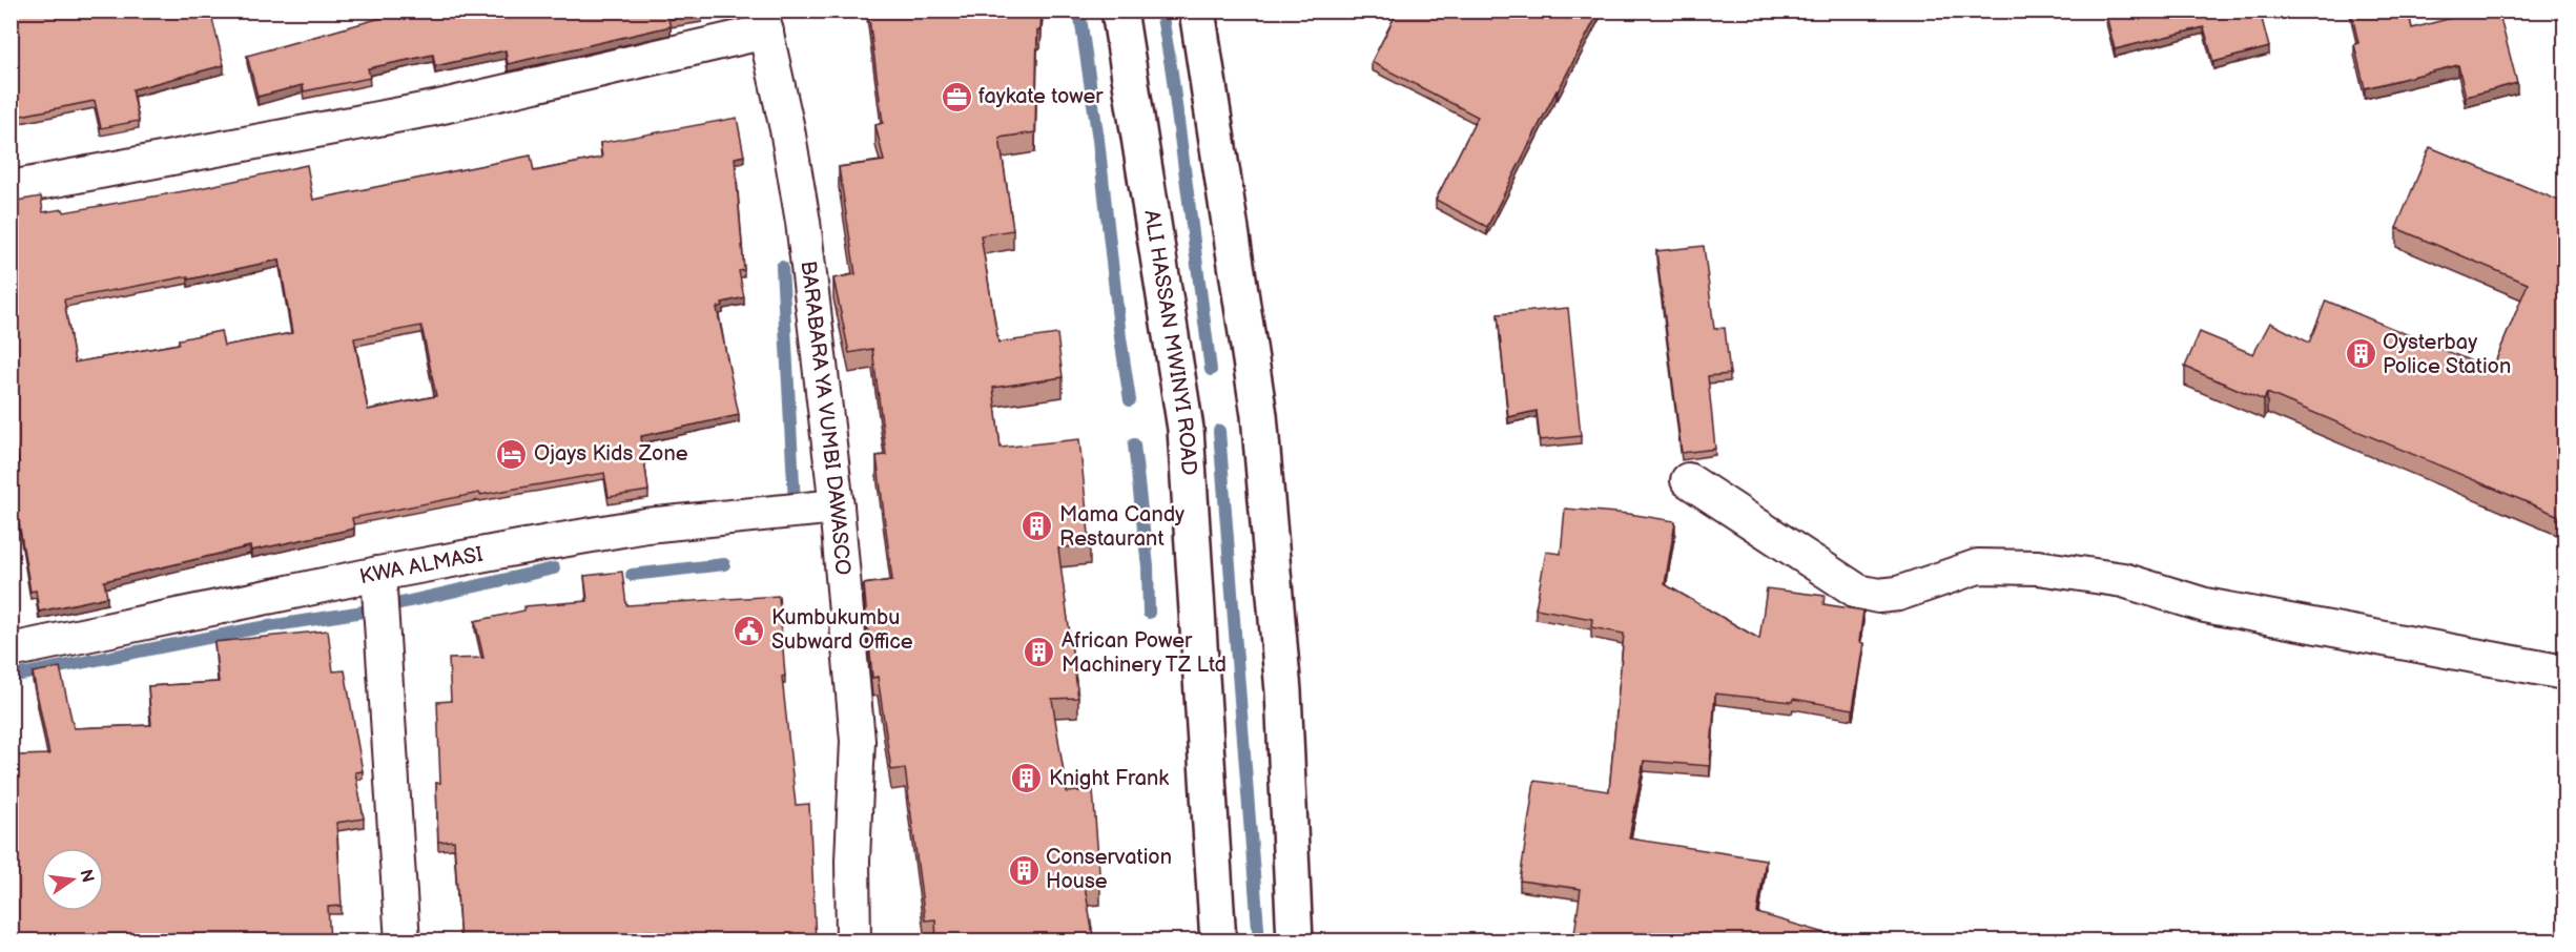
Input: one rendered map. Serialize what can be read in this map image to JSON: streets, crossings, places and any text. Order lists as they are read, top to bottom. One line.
{"streets":{"highway":["ALI HASSAN MWINYI ROAD"],"street":["BARABARA YA VUMBI DAWASCO","KWA ALMASI"]},"crossings":[["BARABARA YA VUMBI DAWASCO","KWA ALMASI"]],"places":{"office":["faykate tower"],"building":["Oysterbay Police Station","Mama Candy Restaurant","African Power Machinery TZ Ltd","Knight Frank","Conservation House"],"hotel":["Ojays Kids Zone"],"public building":["Kumbukumbu Subward Office"]},"north":"right"}
